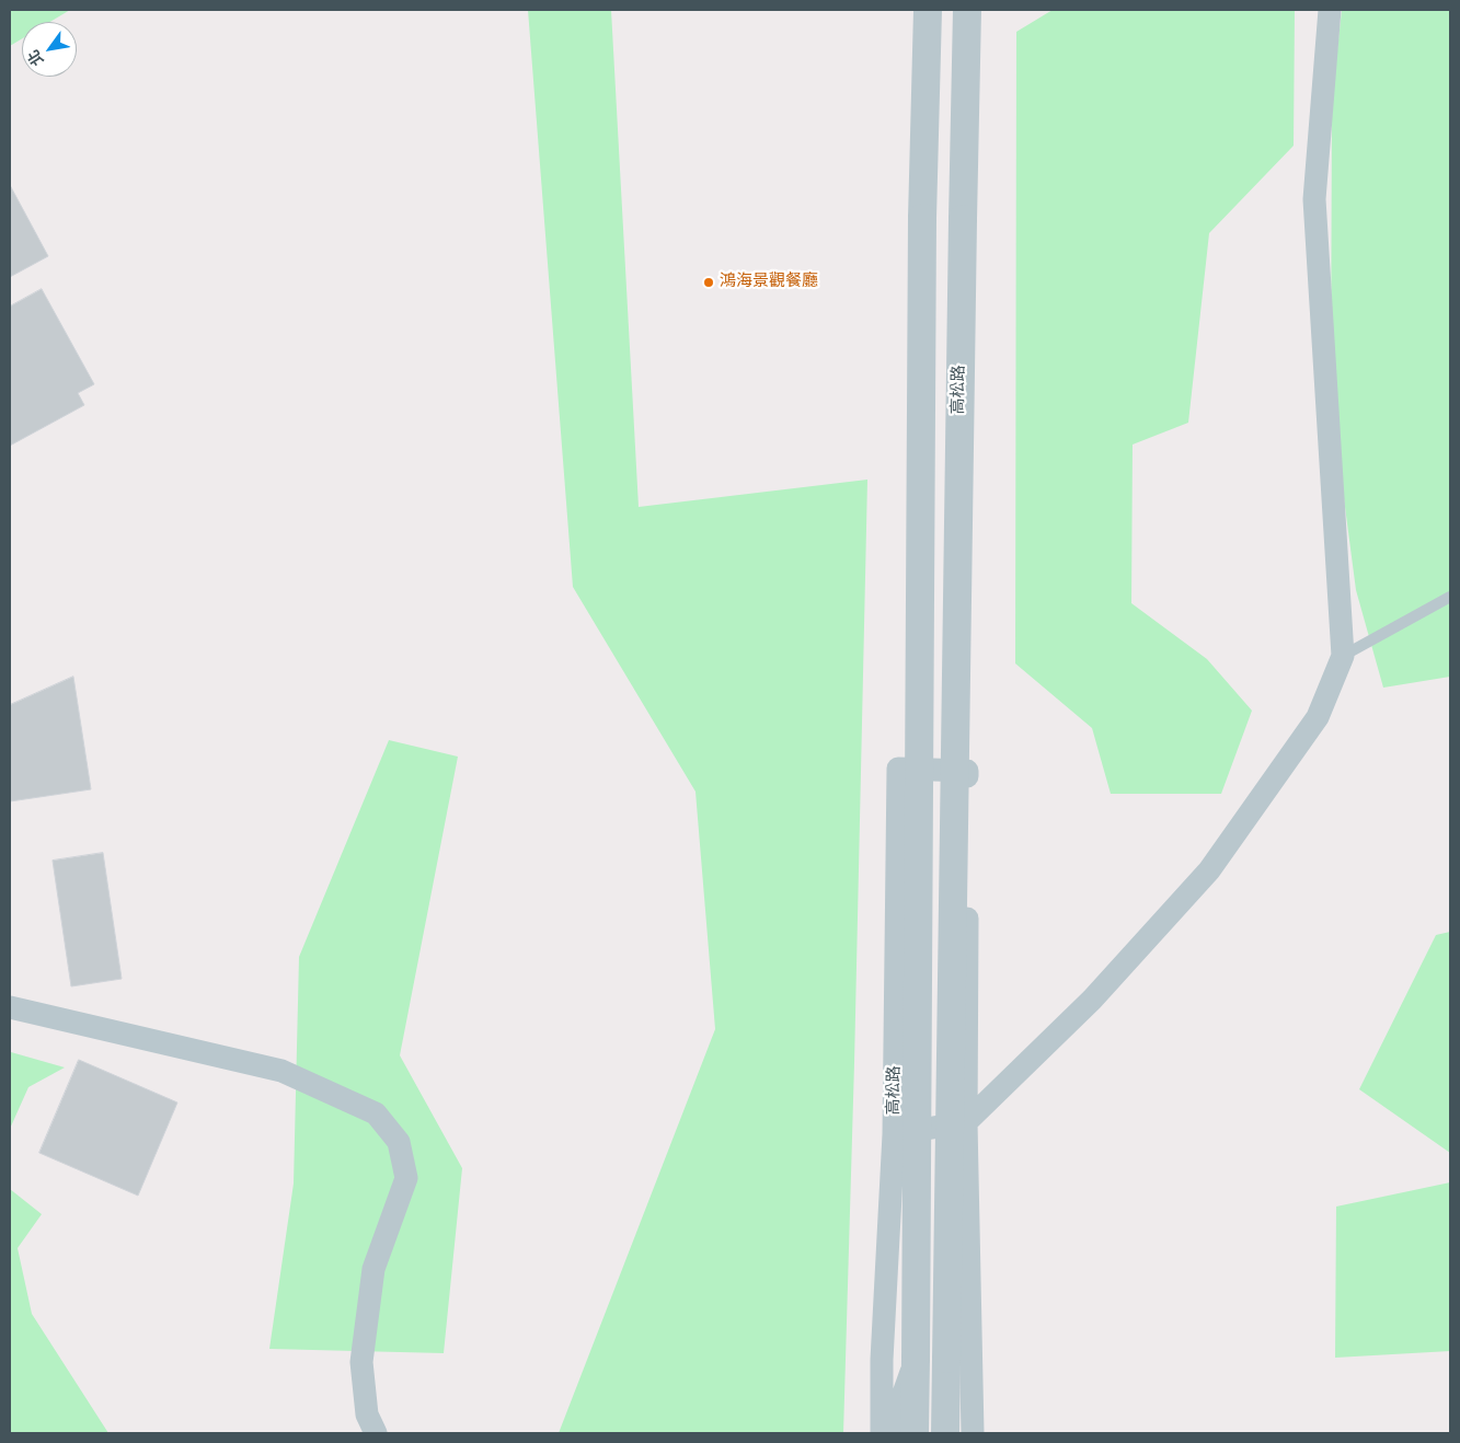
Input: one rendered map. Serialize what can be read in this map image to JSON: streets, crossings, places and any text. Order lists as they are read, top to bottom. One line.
{"streets":{"street":["高松路"]},"places":["鴻海景觀餐廳"],"north":"bottom left"}
